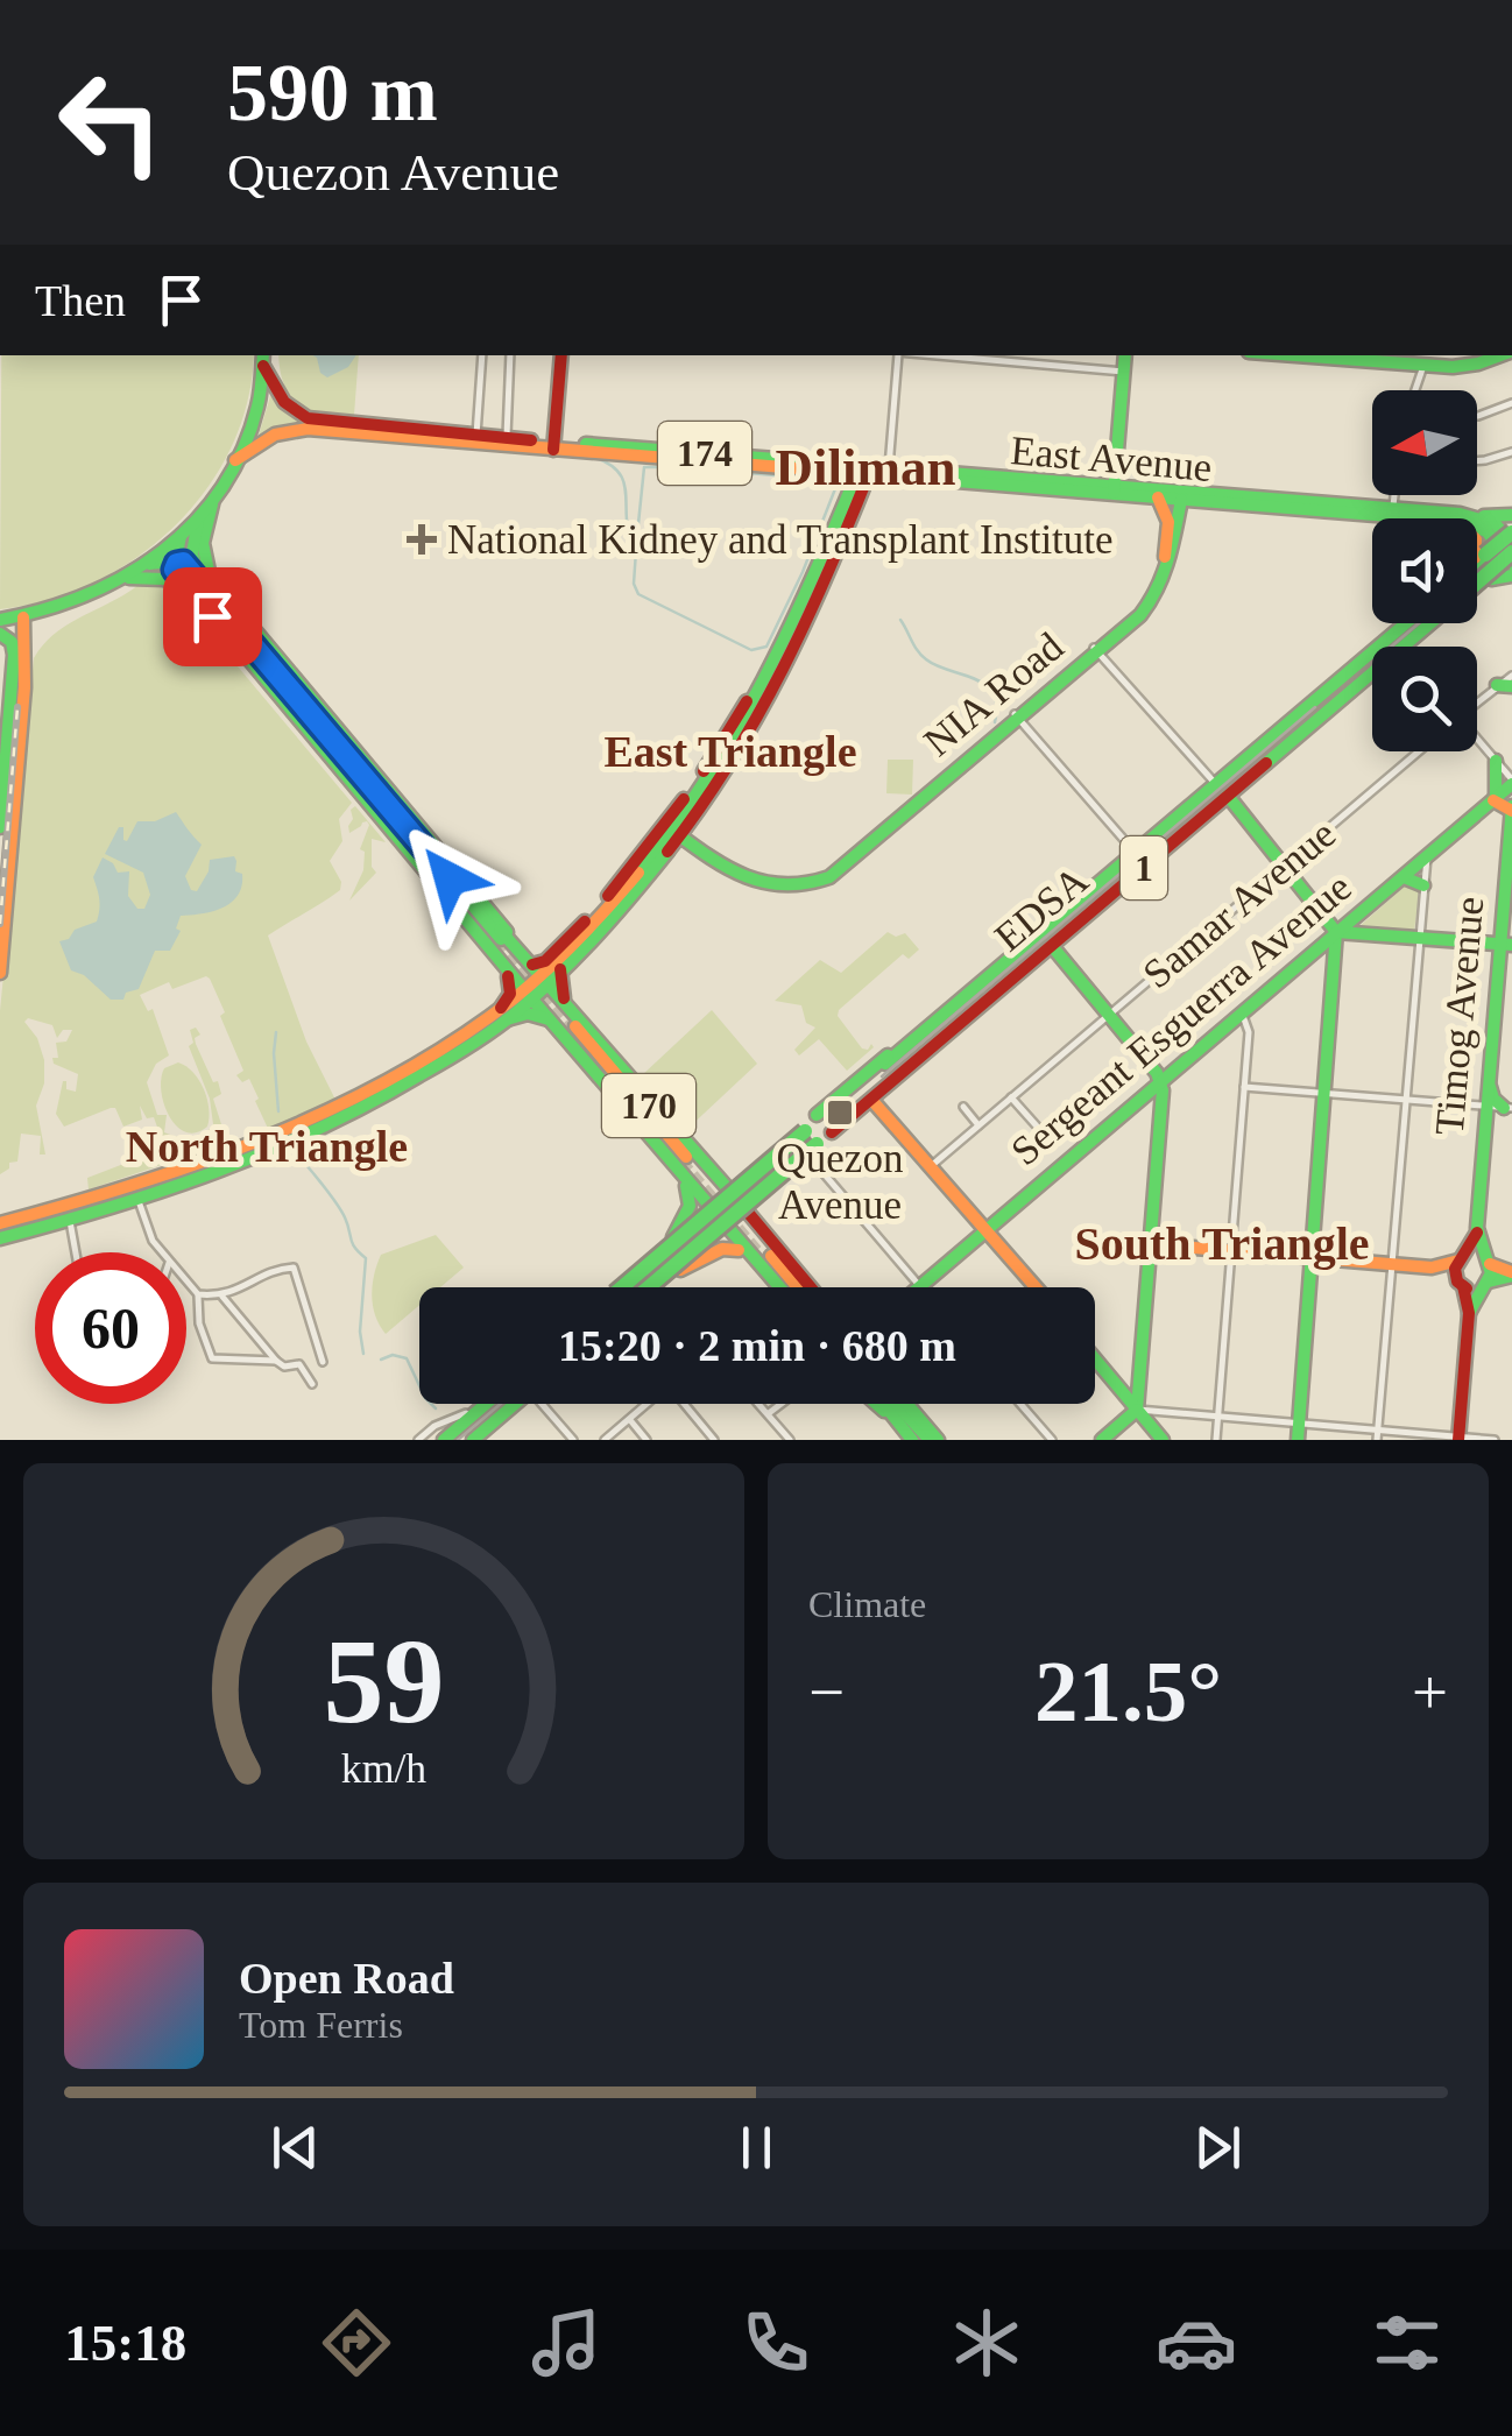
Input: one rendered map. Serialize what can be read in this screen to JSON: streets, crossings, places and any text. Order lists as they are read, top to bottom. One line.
{"streets":{"main road":["174","East Avenue","NIA Road","1","EDSA","Timog Avenue","Sergeant Esguerra Avenue","170"],"street":["Samar Avenue"]},"crossings":[["East Avenue","NIA Road"],["East Avenue","EDSA"],["East Avenue","170"]],"districts":["Diliman","East Triangle","North Triangle","South Triangle"],"places":{"health":["National Kidney and Transplant Institute"],"transit":["Quezon Avenue"]},"north":"left","page":{"turn":["590 m","Quezon Avenue"],"then":"Then","limit":"60","trip":"15:20 · 2 min · 680 m","tile":"Climate","heat":["−","21.5°","+"],"song":["Open Road","Tom Ferris"],"tabs":"15:18","gauge":["59","km/h"]}}
